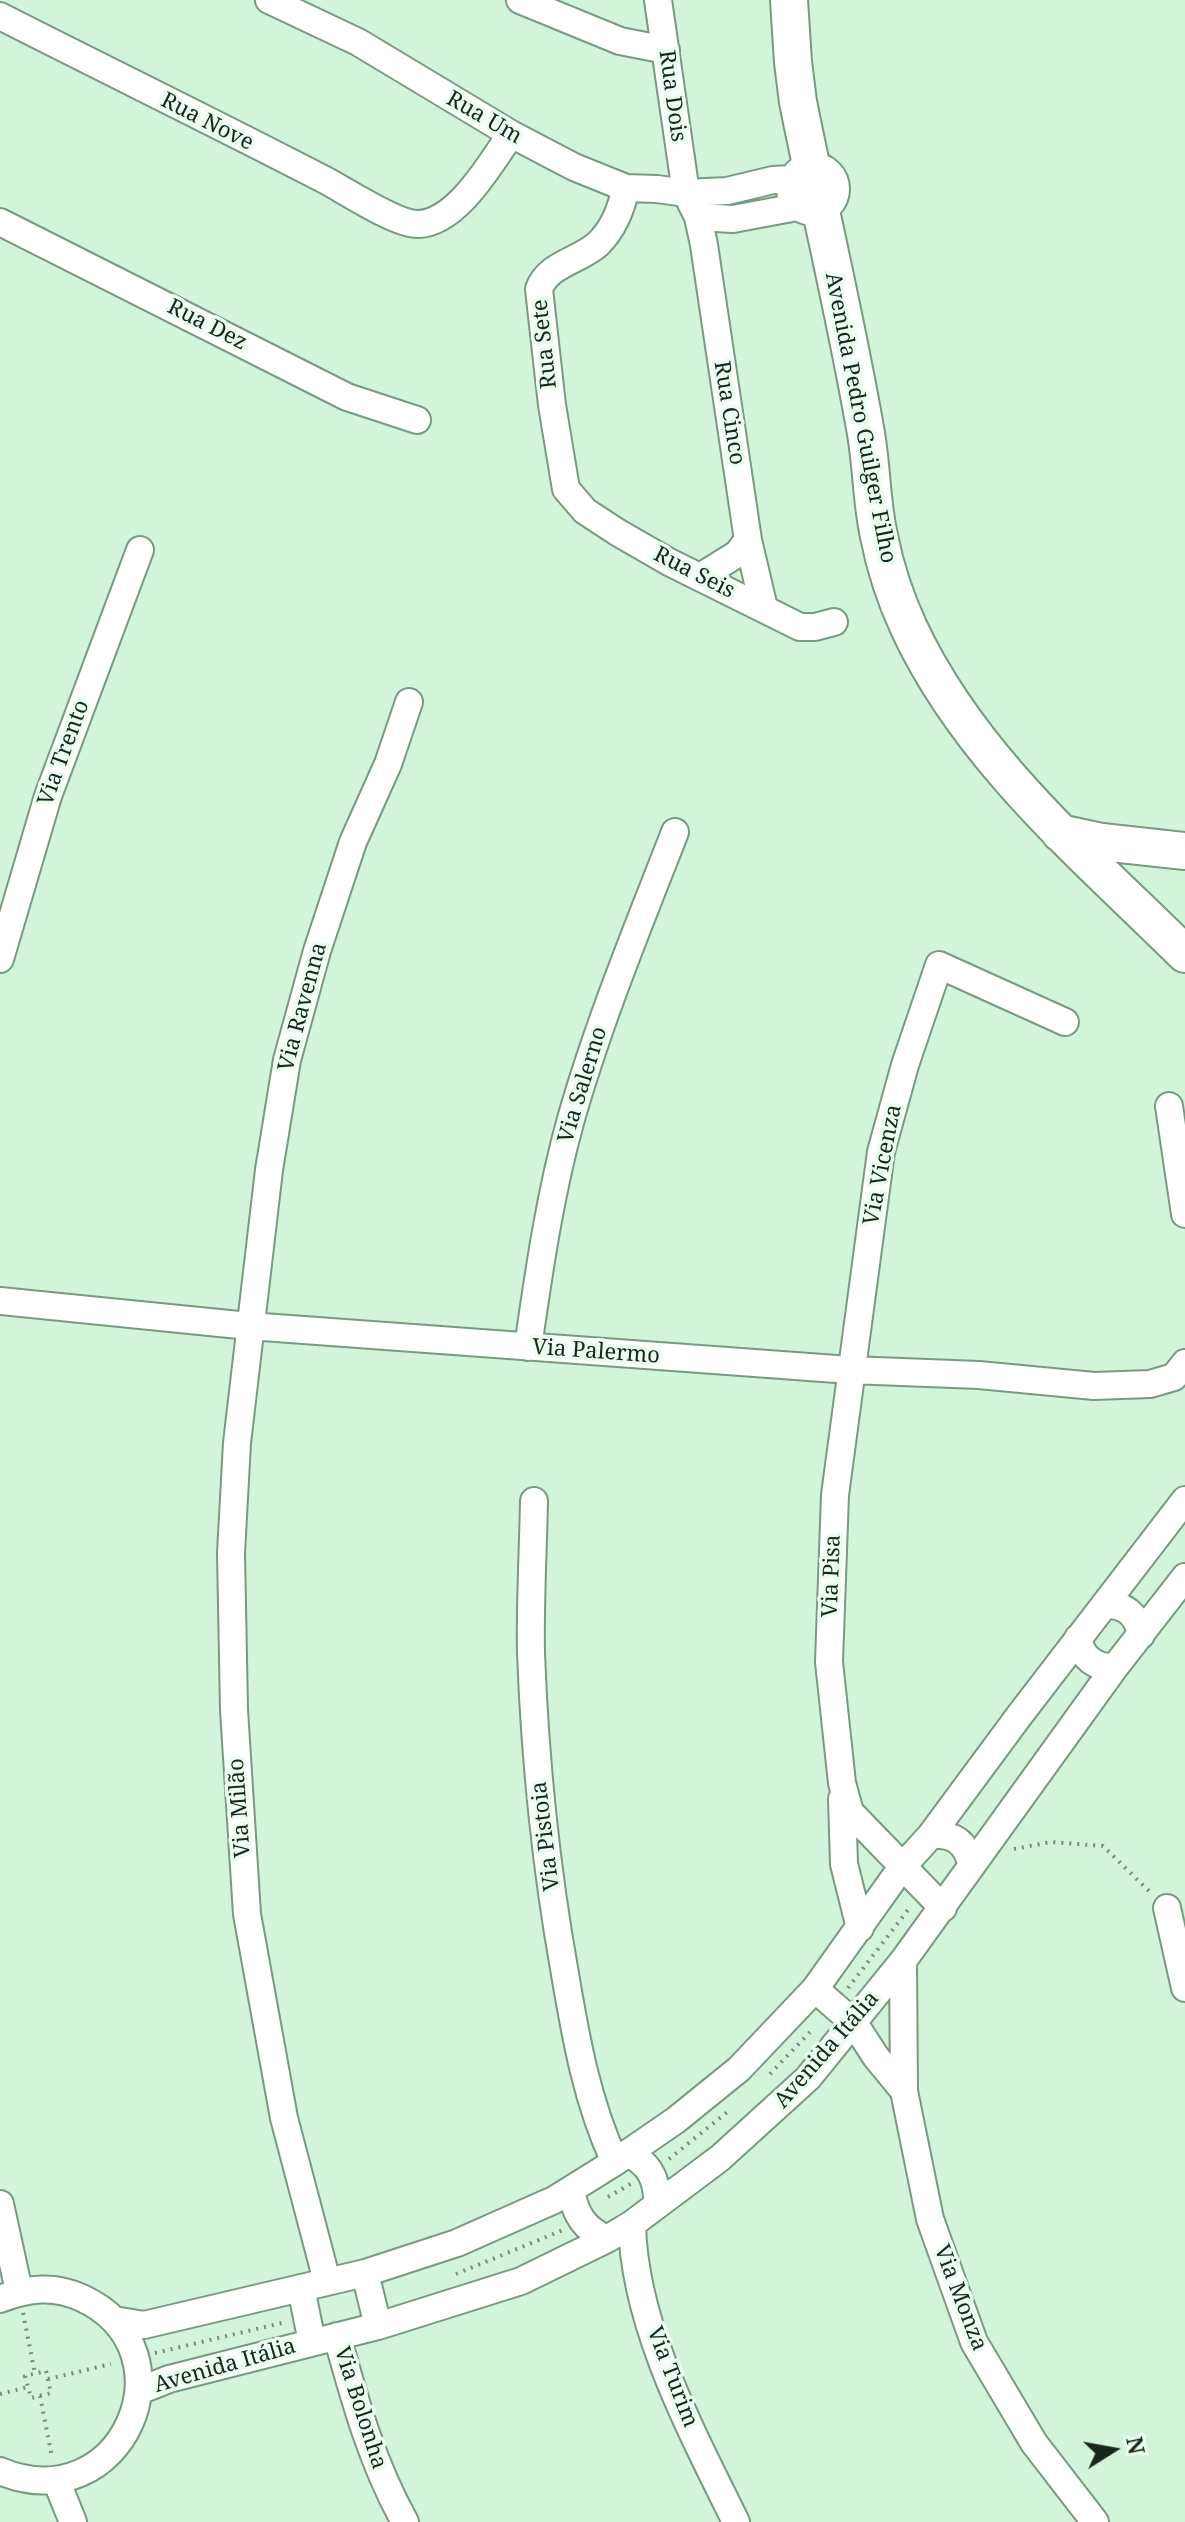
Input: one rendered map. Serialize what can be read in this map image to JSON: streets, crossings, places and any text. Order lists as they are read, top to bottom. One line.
{"streets":{"main road":["Avenida Pedro Guilger Filho"],"street":["Rua Dois","Rua Um","Rua Nove","Rua Dez","Rua Sete","Rua Cinco","Rua Seis","Via Trento","Via Ravenna","Via Salerno","Via Vicenza","Via Palermo","Via Pisa","Via Milão","Via Pistoia","Avenida Itália","Via Monza","Via Turim","Via Bolonha"]},"crossings":[["Rua Dois","Rua Um"],["Rua Um","Rua Nove"],["Rua Um","Rua Sete"],["Rua Um","Avenida Pedro Guilger Filho"],["Rua Sete","Rua Seis"],["Rua Cinco","Rua Seis"],["Via Ravenna","Via Palermo"],["Via Ravenna","Via Milão"],["Via Salerno","Via Palermo"],["Via Vicenza","Via Palermo"],["Via Vicenza","Via Pisa"],["Via Palermo","Via Pisa"],["Via Palermo","Via Milão"],["Via Pistoia","Avenida Itália"],["Via Pistoia","Via Turim"],["Avenida Itália","Via Monza"],["Avenida Itália","Via Turim"],["Avenida Itália","Via Bolonha"]],"north":"right"}
